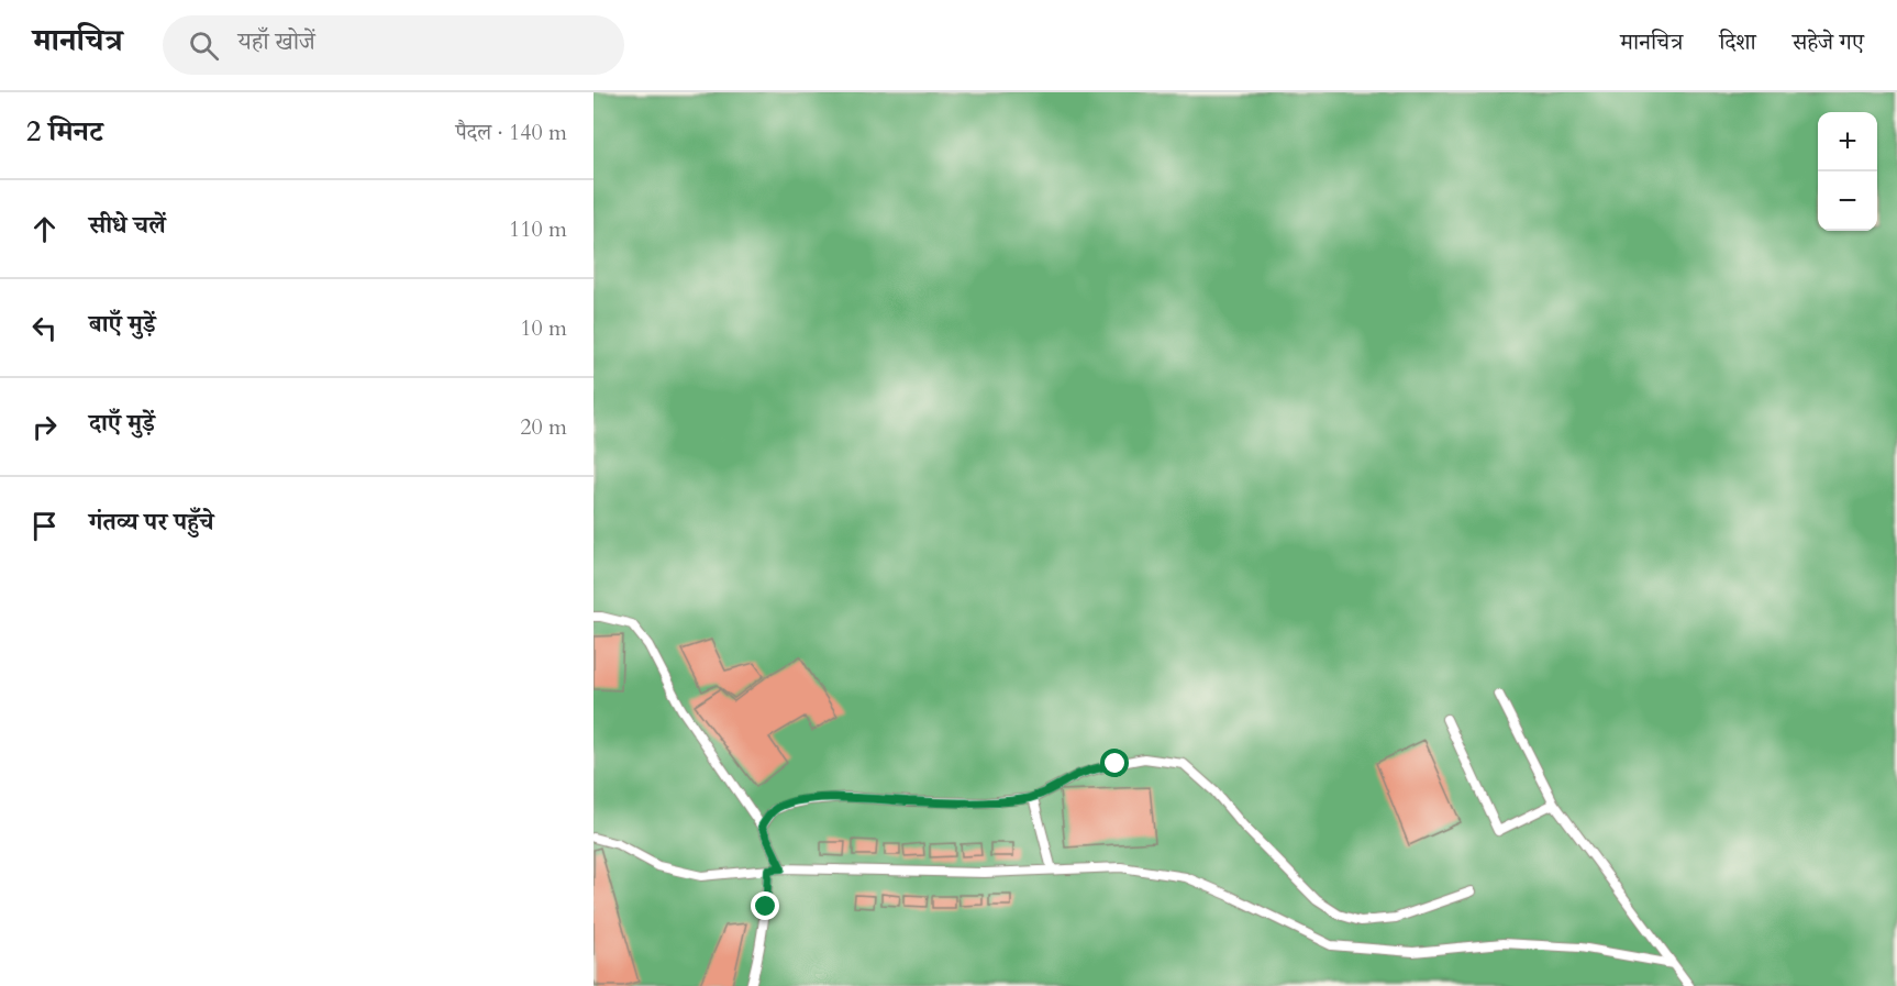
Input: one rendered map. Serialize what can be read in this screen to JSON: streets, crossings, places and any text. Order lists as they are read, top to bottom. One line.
{"page":{"header":"मानचित्र","search":"यहाँ खोजें","nav":["मानचित्र","दिशा","सहेजे गए"],"heading":["2 मिनट","पैदल · 140 m"],"map_buttons":["+","−"],"list":[["सीधे चलें","110 m"],["बाएँ मुड़ें","10 m"],["दाएँ मुड़ें","20 m"],"गंतव्य पर पहुँचे"]}}
